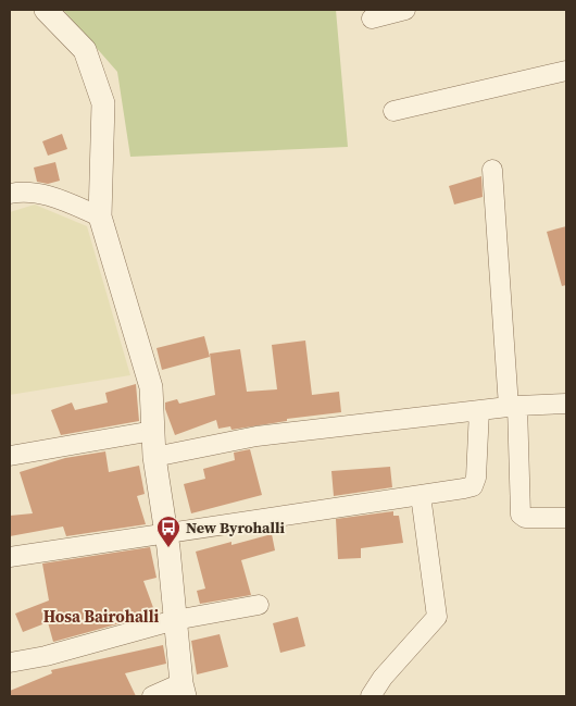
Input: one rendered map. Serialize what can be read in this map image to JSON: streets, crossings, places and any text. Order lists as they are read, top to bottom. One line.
{"districts":["Hosa Bairohalli"],"places":{"bus stop":["New Byrohalli"]}}
